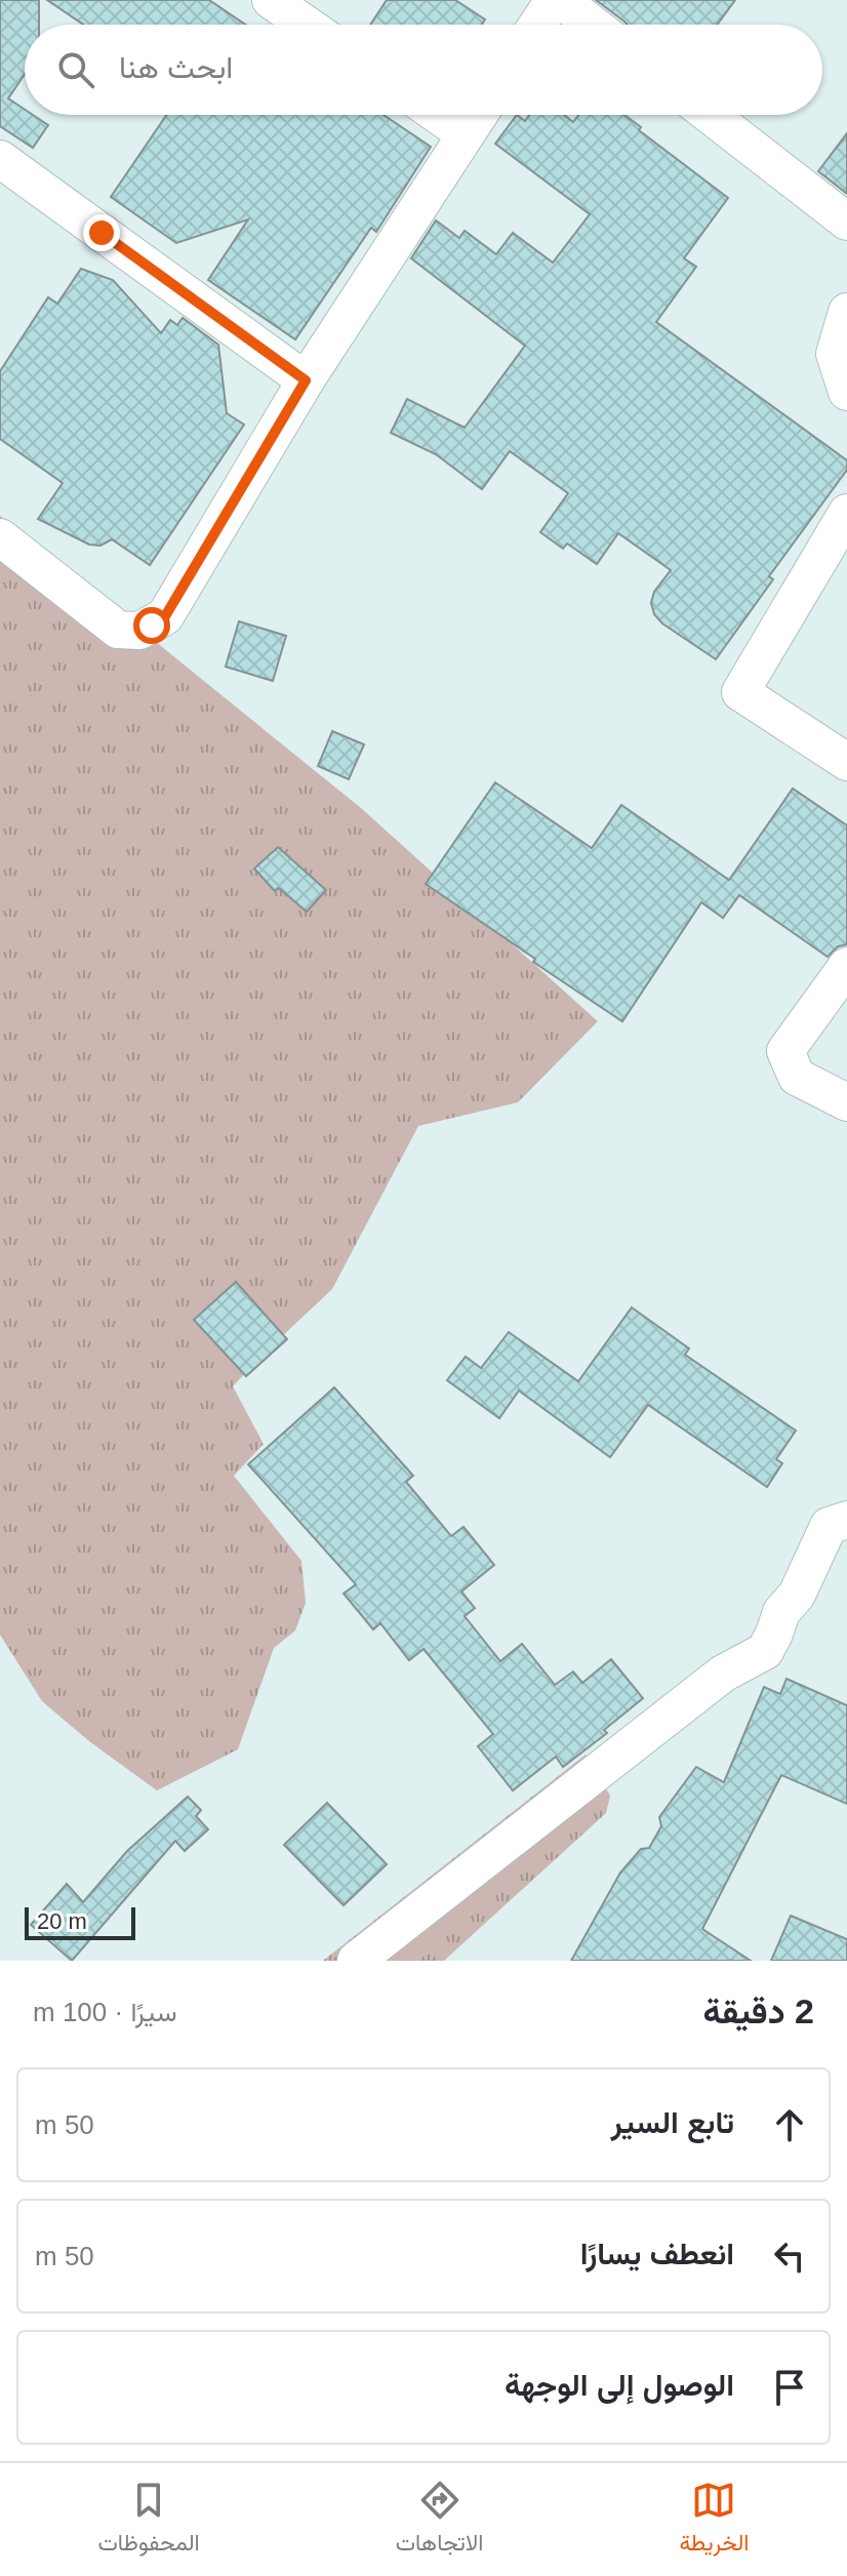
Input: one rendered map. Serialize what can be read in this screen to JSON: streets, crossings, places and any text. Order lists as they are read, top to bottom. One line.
{"scale_bar":"20 m","page":{"search":"ابحث هنا","scale":"20 m","heading":["2 دقيقة","سيرًا · 100 m"],"list":[["تابع السير","50 m"],["انعطف يسارًا","50 m"],"الوصول إلى الوجهة"],"nav":["الخريطة","الاتجاهات","المحفوظات"]}}
